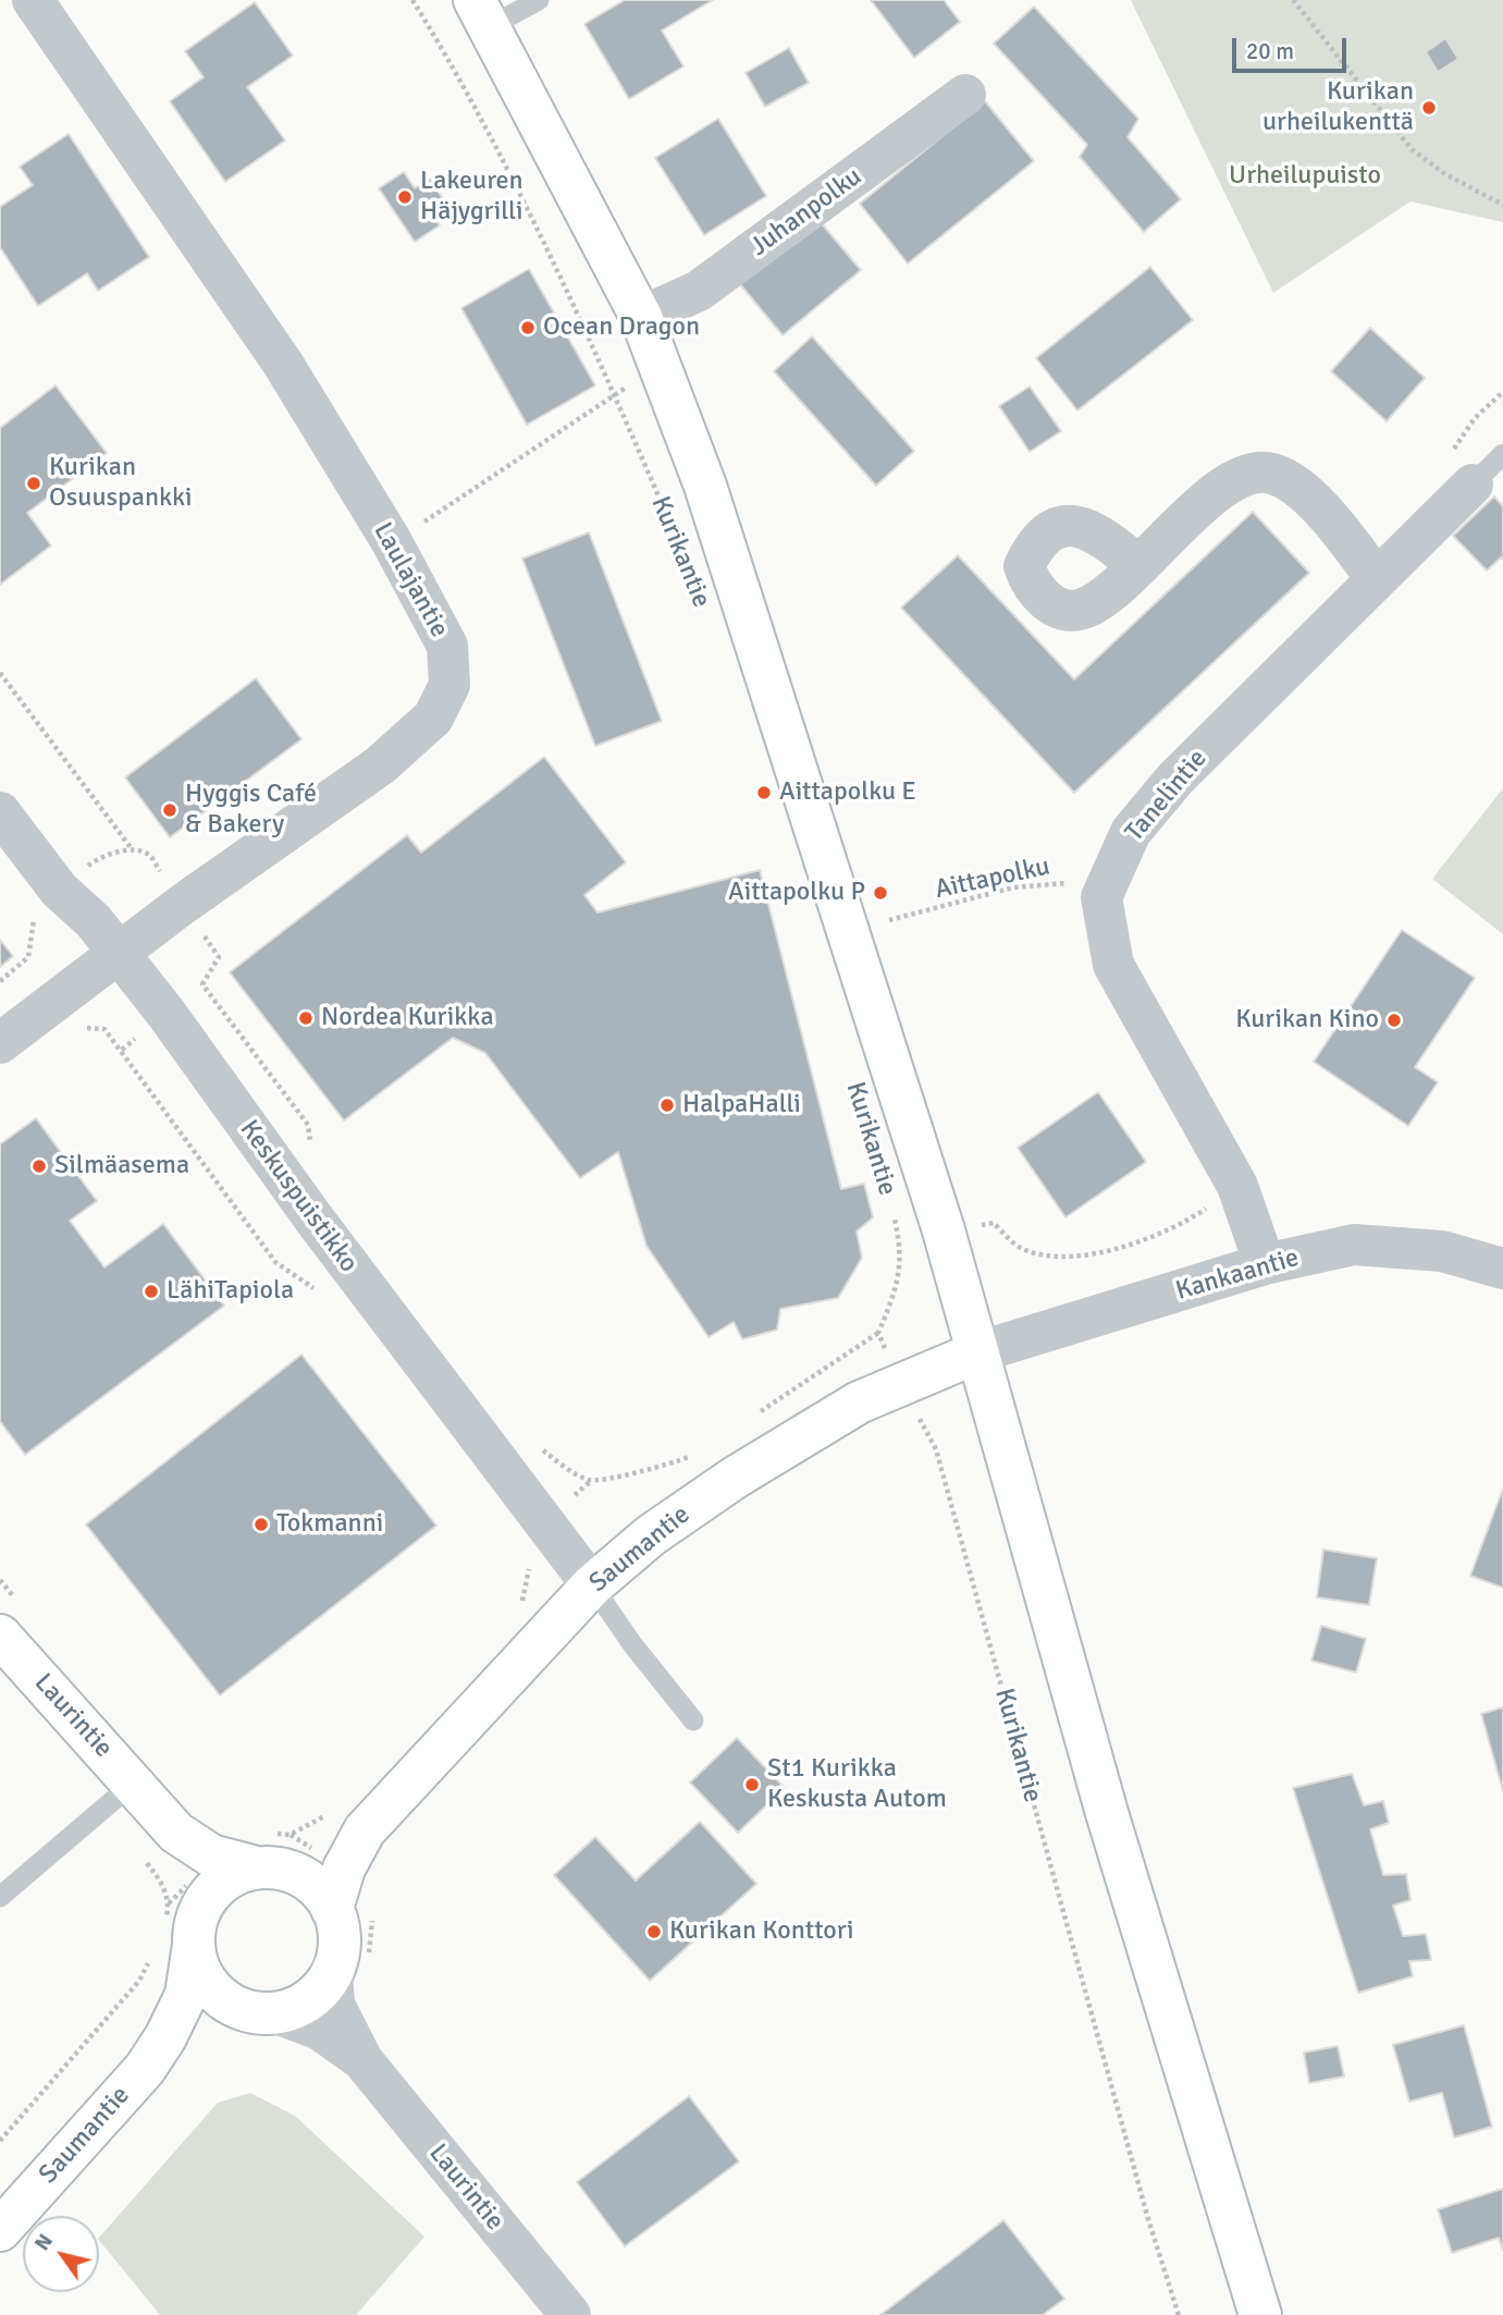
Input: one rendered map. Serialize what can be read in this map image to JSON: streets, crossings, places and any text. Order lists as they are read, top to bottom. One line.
{"streets":{"street":["Juhanpolku","Kurikantie","Laulajantie","Tanelintie","Keskuspuistikko","Kankaantie","Saumantie","Laurintie"],"path":["Aittapolku"]},"crossings":[["Juhanpolku","Kurikantie"],["Kurikantie","Kankaantie"],["Kurikantie","Saumantie"],["Laulajantie","Keskuspuistikko"],["Tanelintie","Aittapolku"],["Keskuspuistikko","Saumantie"],["Kankaantie","Saumantie"],["Saumantie","Laurintie"]],"parks":["Urheilupuisto"],"places":["Kurikan urheilukenttä","Lakeuren Häjygrilli","Ocean Dragon","Kurikan Osuuspankki","Aittapolku E","Hyggis Café & Bakery","Aittapolku P","Nordea Kurikka","Kurikan Kino","HalpaHalli","Silmäasema","LähiTapiola","Tokmanni","St1 Kurikka Keskusta Autom","Kurikan Konttori"],"scale_bar":"20 m","north":"top left"}
